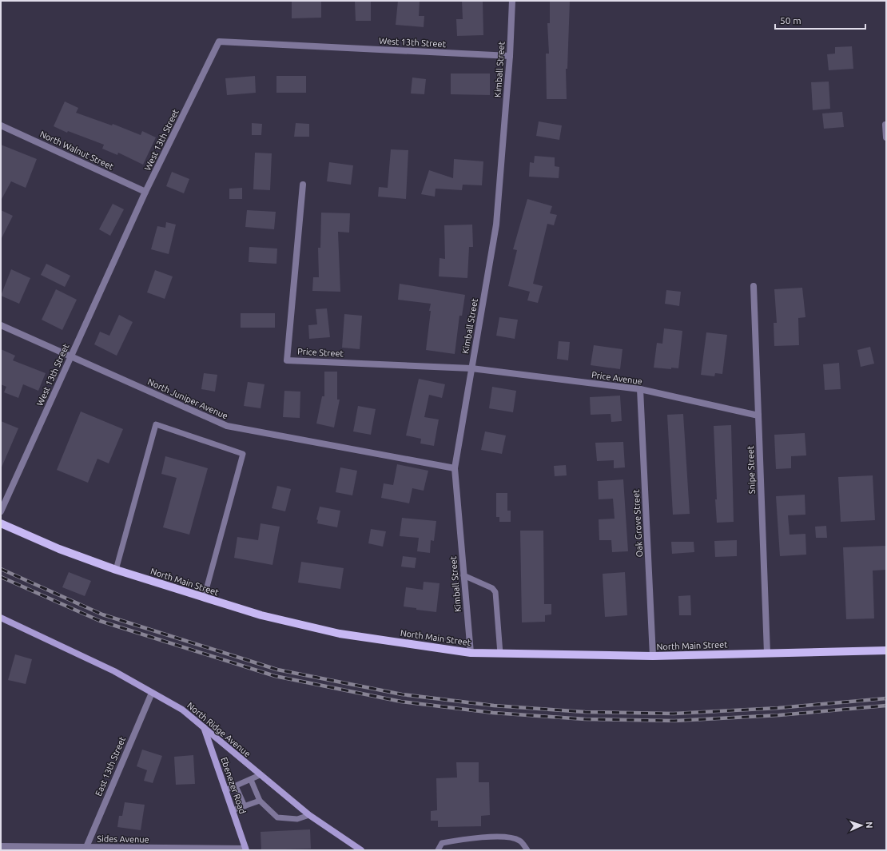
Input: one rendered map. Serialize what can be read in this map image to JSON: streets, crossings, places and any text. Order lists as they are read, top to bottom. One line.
{"streets":{"main road":["North Main Street"],"street":["West 13th Street","Kimball Street","North Walnut Street","Price Street","Price Avenue","North Juniper Avenue","Snipe Street","Oak Grove Street","North Ridge Avenue","East 13th Street","Ebenezer Road","Sides Avenue"]},"crossings":[["West 13th Street","Kimball Street"],["West 13th Street","North Walnut Street"],["West 13th Street","North Juniper Avenue"],["Kimball Street","Price Street"],["Kimball Street","Price Avenue"],["Kimball Street","North Juniper Avenue"],["Kimball Street","North Main Street"],["Price Street","Price Avenue"],["Price Avenue","Snipe Street"],["Price Avenue","Oak Grove Street"],["Snipe Street","North Main Street"],["Oak Grove Street","North Main Street"],["North Ridge Avenue","East 13th Street"],["North Ridge Avenue","Ebenezer Road"],["East 13th Street","Sides Avenue"],["Ebenezer Road","Sides Avenue"]],"scale_bar":"50 m","north":"right"}
